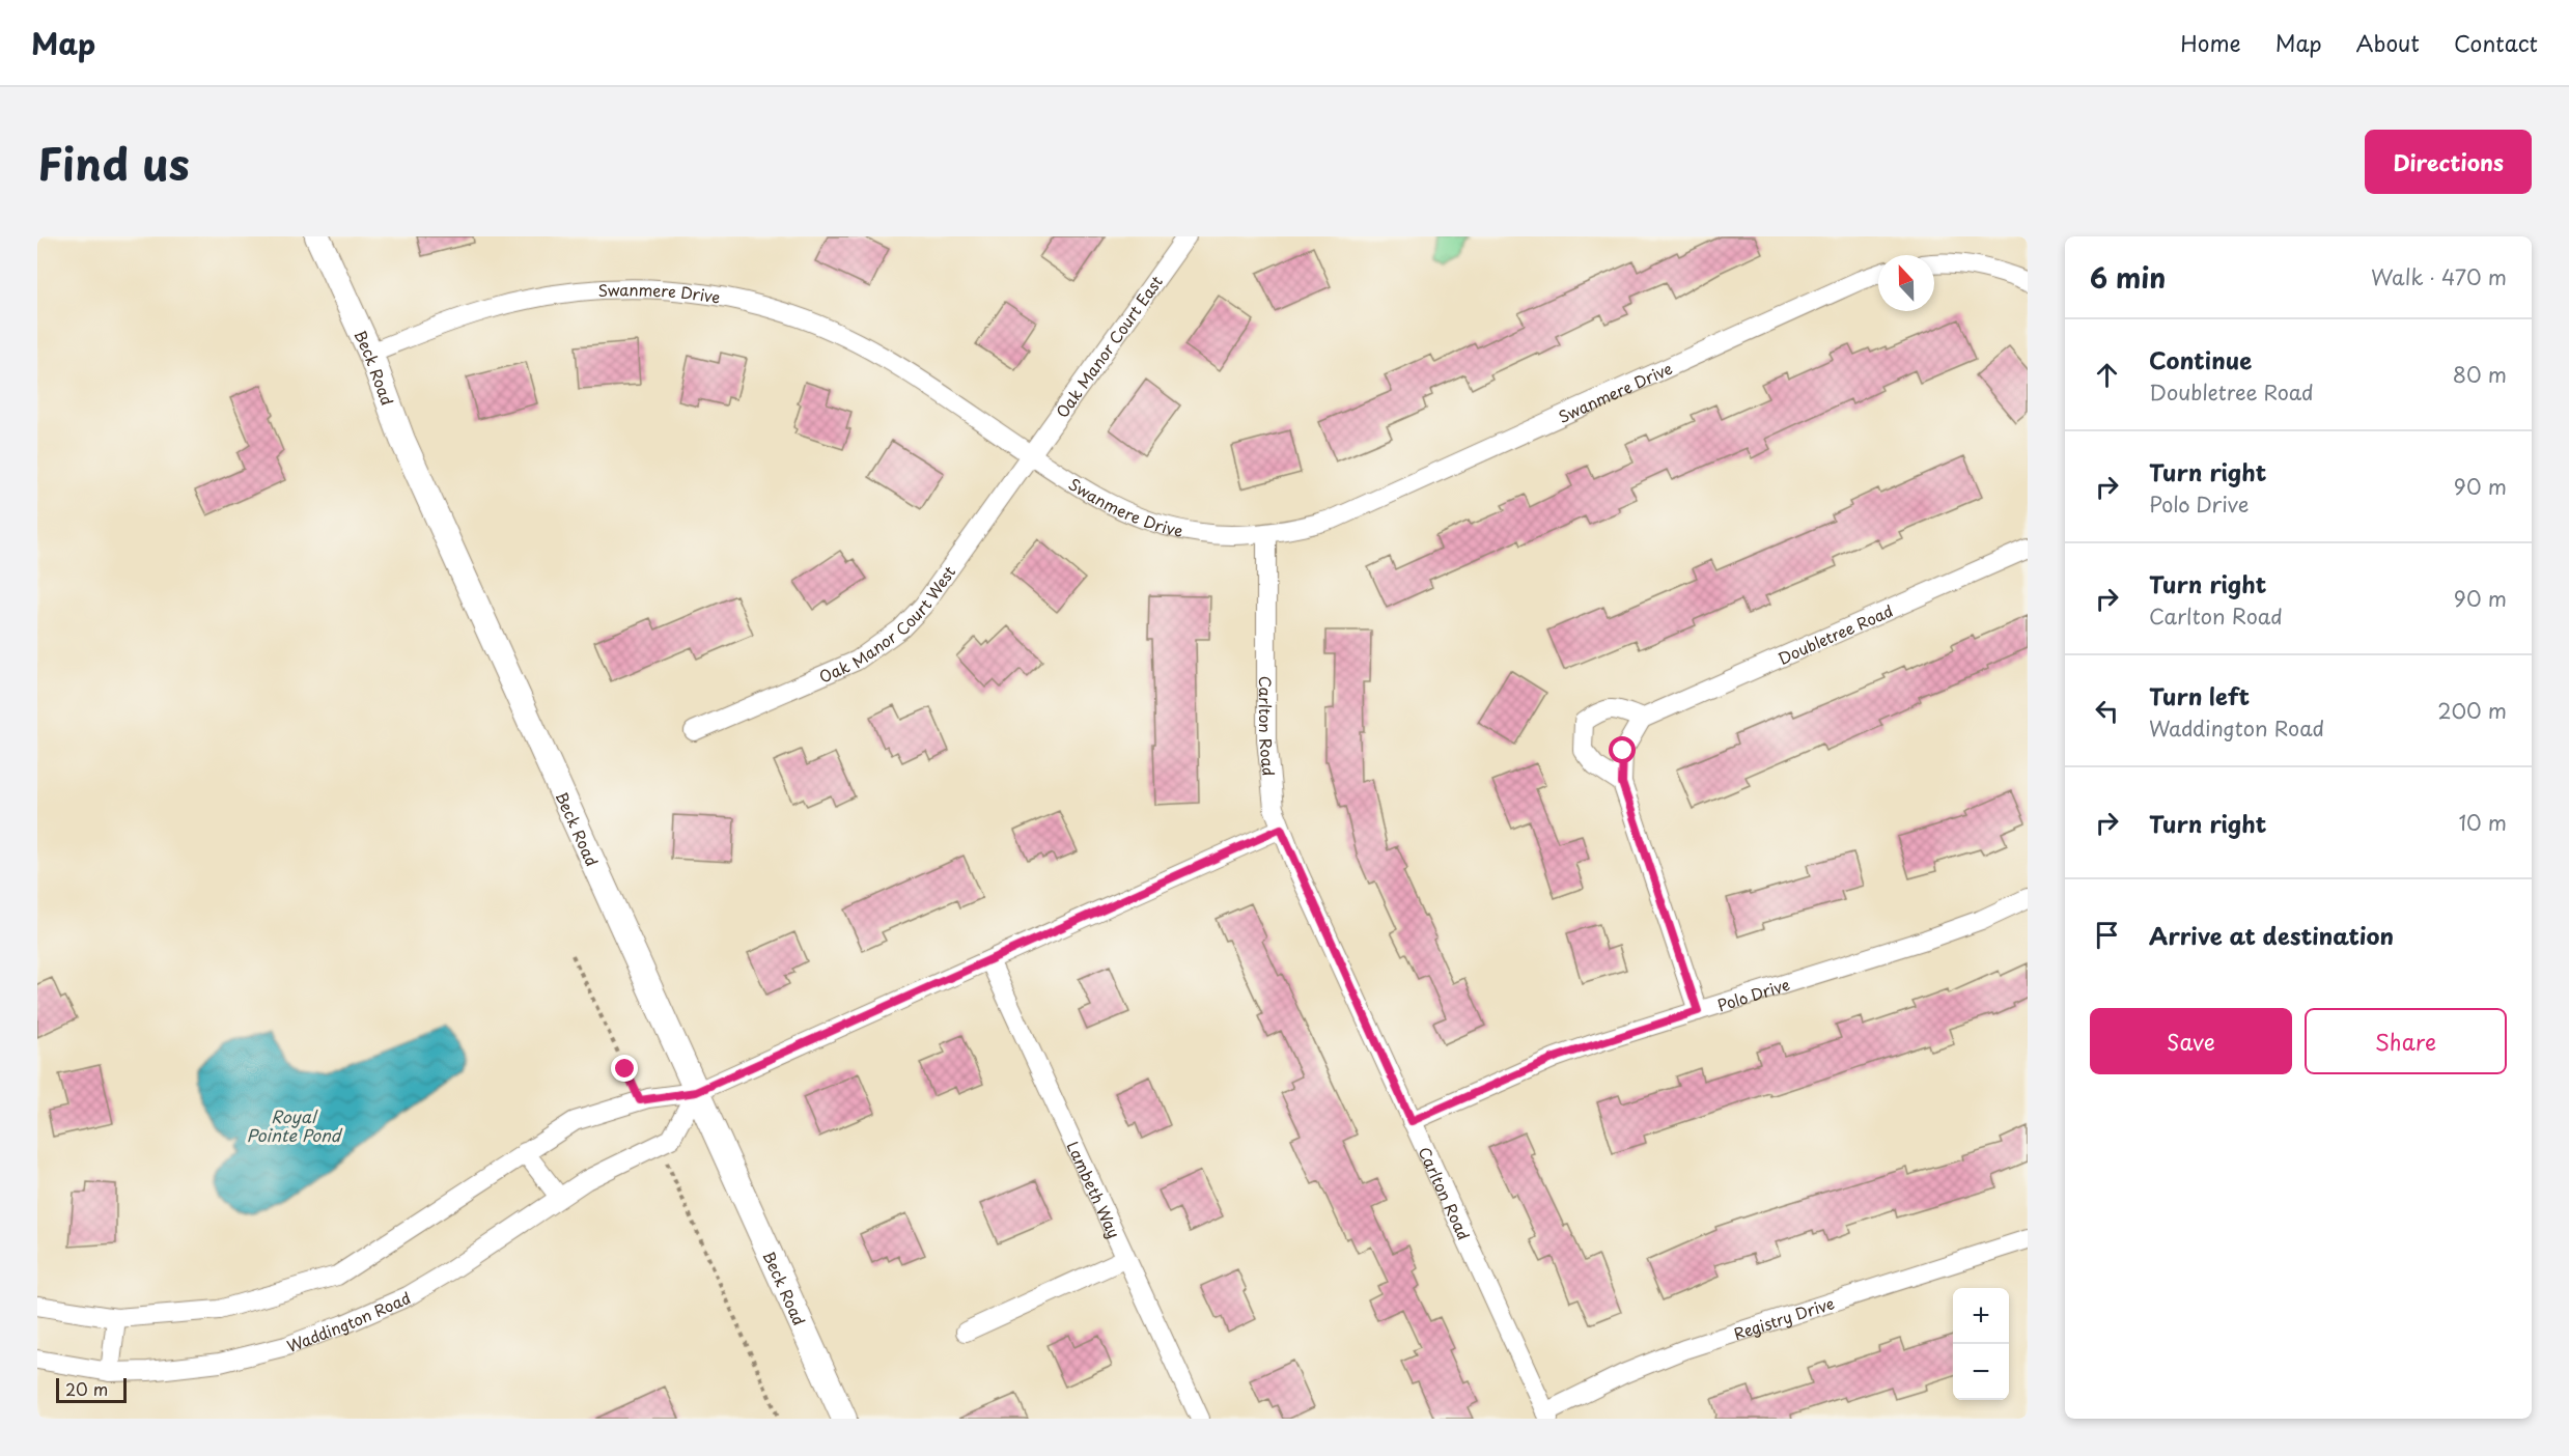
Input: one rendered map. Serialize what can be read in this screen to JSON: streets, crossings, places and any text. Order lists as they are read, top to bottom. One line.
{"streets":{"main road":["Beck Road"],"street":["Swanmere Drive","Oak Manor Court East","Oak Manor Court West","Doubletree Road","Carlton Road","Polo Drive","Lambeth Way","Registry Drive","Waddington Road"]},"crossings":[["Swanmere Drive","Oak Manor Court East"],["Swanmere Drive","Beck Road"],["Swanmere Drive","Oak Manor Court West"],["Swanmere Drive","Carlton Road"],["Oak Manor Court East","Oak Manor Court West"],["Beck Road","Waddington Road"],["Carlton Road","Polo Drive"],["Carlton Road","Registry Drive"]],"water":["Royal Pointe Pond"],"scale_bar":"20 m","north":"top","page":{"header":"Map","nav":["Home","Map","About","Contact"],"title":"Find us","buttons":["Directions",["Save","Share"]],"heading":["6 min","Walk · 470 m"],"list":[["Continue","Doubletree Road","80 m"],["Turn right","Polo Drive","90 m"],["Turn right","Carlton Road","90 m"],["Turn left","Waddington Road","200 m"],["Turn right","10 m"],"Arrive at destination"],"map_buttons":["+","−"],"scale":"20 m"}}
